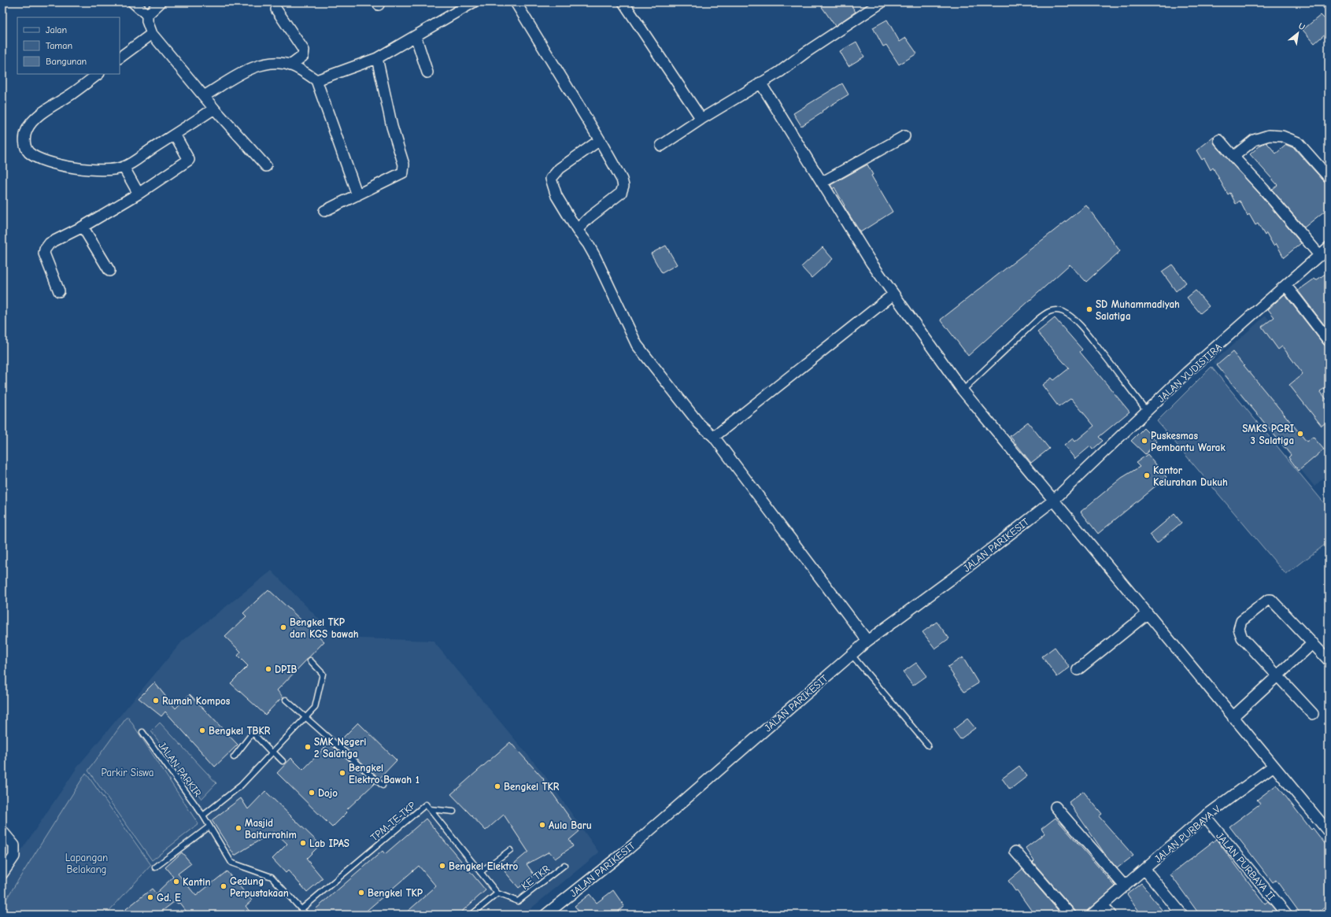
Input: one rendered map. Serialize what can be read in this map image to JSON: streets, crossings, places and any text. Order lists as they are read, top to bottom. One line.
{"streets":{"street":["JALAN YUDISTIRA","JALAN PARIKESIT","JALAN PURBAYA V","JALAN PURBAYA II"],"lane":["JALAN PARKIR","TPM-TE-TKP","KE TKR"]},"crossings":[["JALAN YUDISTIRA","JALAN PARIKESIT"],["JALAN PARKIR","TPM-TE-TKP"],["TPM-TE-TKP","KE TKR"],["JALAN PURBAYA V","JALAN PURBAYA II"]],"parks":["Parkir Siswa","Lapangan Belakang"],"places":["SD Muhammadiyah Salatiga","SMKS PGRI 3 Salatiga","Puskesmas Pembantu Warak","Kantor Kelurahan Dukuh","Bengkel TKP dan KGS bawah","DPIB","Rumah Kompos","Bengkel TBKR","SMK Negeri 2 Salatiga","Bengkel Elektro Bawah 1","Bengkel TKR","Dojo","Aula Baru","Masjid Baiturrahim","Lab IPAS","Bengkel Elektro","Kantin","Gedung Perpustakaan","Bengkel TKP","Gd. E"],"legend":["Jalan","Taman","Bangunan"],"north":"top right"}
